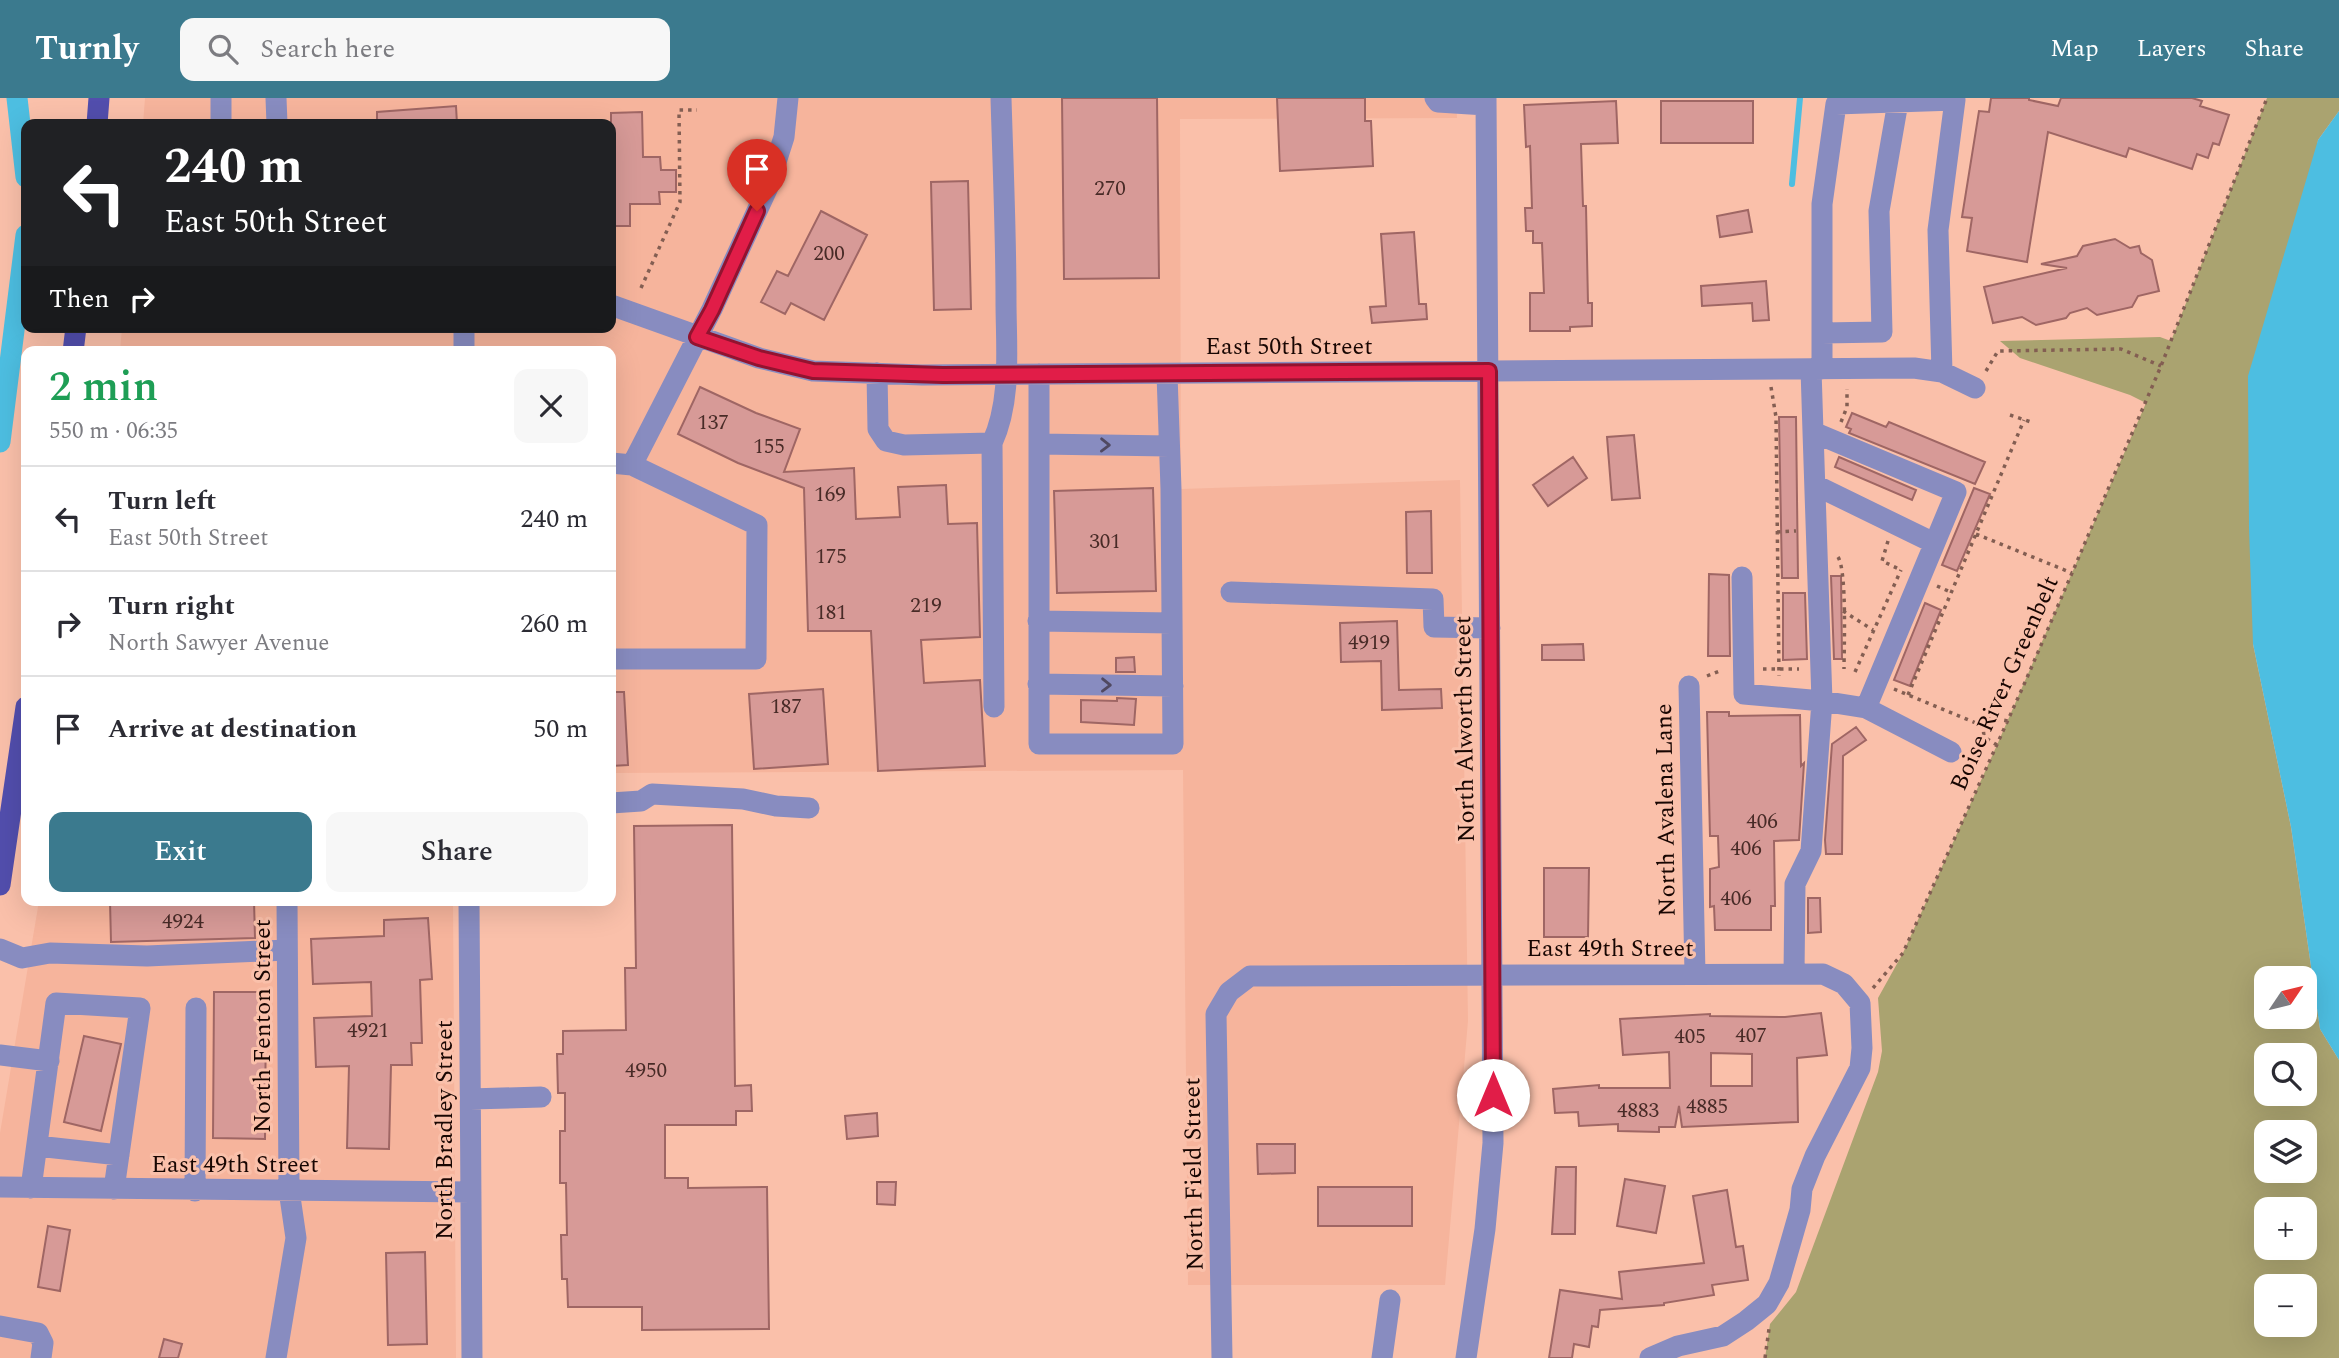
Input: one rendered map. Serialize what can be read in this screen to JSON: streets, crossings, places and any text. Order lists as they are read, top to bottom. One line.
{"streets":{"street":["East 50th Street","North Alworth Street","North Avalena Lane","East 49th Street","North Fenton Street","North Bradley Street","North Field Street"],"path":["Boise River Greenbelt"]},"crossings":[["East 50th Street","North Alworth Street"],["Boise River Greenbelt","East 49th Street"],["North Alworth Street","East 49th Street"],["North Avalena Lane","East 49th Street"],["East 49th Street","North Fenton Street"],["East 49th Street","North Bradley Street"],["East 49th Street","North Field Street"]],"house_numbers":["270","200","137","155","169","301","175","219","181","4919","187","406","406","406","4924","4921","407","405","4950","4885","4883"],"north":"top right","page":{"header":"Turnly","search":"Search here","nav":["Map","Layers","Share"],"turn":["240 m","East 50th Street"],"then":"Then","heading":["2 min","550 m · 06:35"],"list":[{"name":"Turn left","note":"East 50th Street","value":"240 m"},{"name":"Turn right","note":"North Sawyer Avenue","value":"260 m"},{"name":"Arrive at destination","value":"50 m"}],"buttons":["Exit","Share"],"map_buttons":["+","−"]}}
